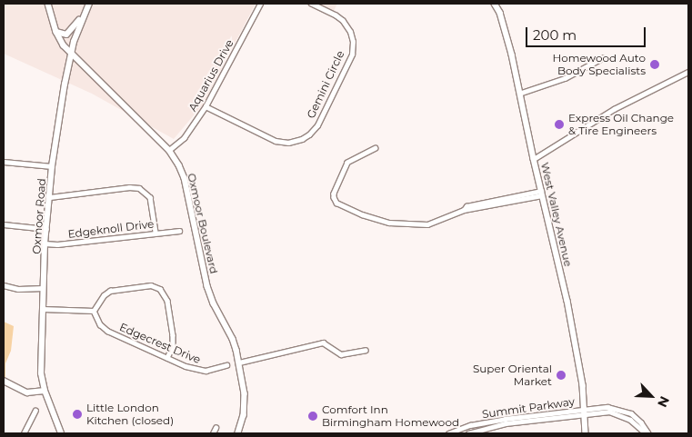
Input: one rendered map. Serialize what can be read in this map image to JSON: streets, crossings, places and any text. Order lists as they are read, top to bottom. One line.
{"streets":{"street":["Aquarius Drive","Gemini Circle","West Valley Avenue","Oxmoor Road","Oxmoor Boulevard","Edgeknoll Drive","Edgecrest Drive","Summit Parkway"]},"crossings":[["Aquarius Drive","Gemini Circle"],["Aquarius Drive","Oxmoor Boulevard"],["West Valley Avenue","Summit Parkway"],["Oxmoor Road","Oxmoor Boulevard"],["Oxmoor Road","Edgeknoll Drive"]],"places":["Homewood Auto Body Specialists","Express Oil Change & Tire Engineers","Super Oriental Market","Little London Kitchen (closed)","Comfort Inn Birmingham Homewood"],"scale_bar":"200 m","north":"bottom right"}
